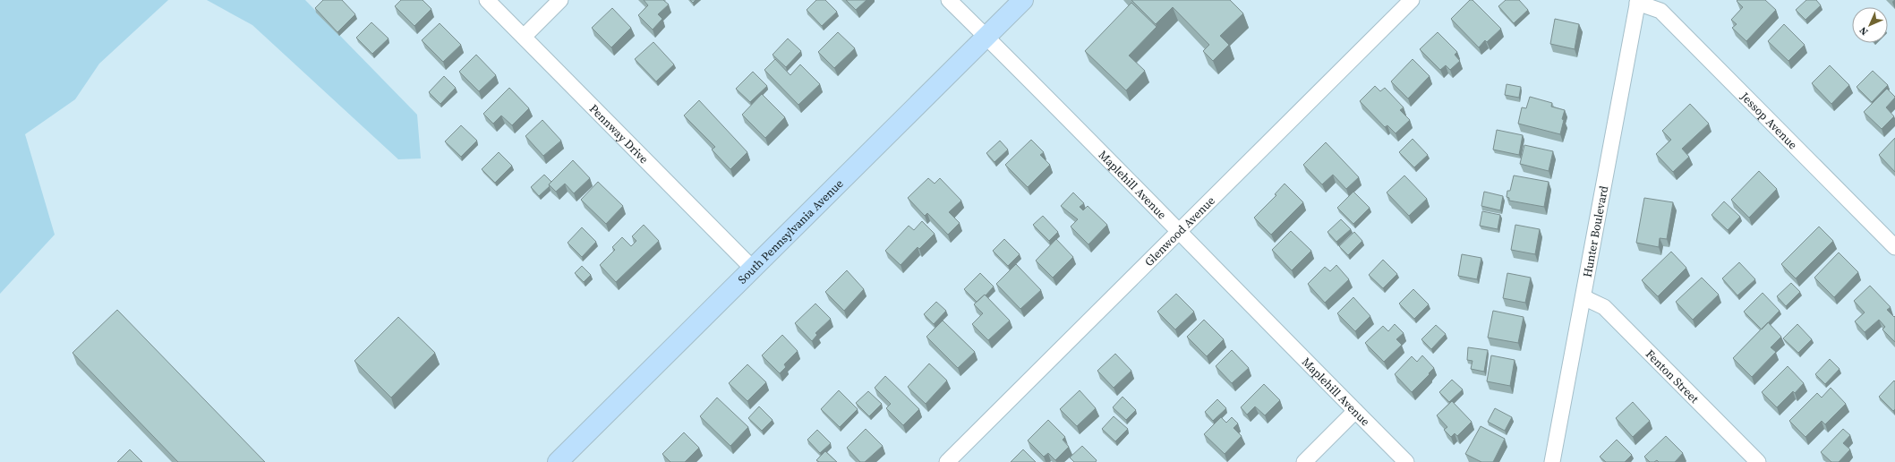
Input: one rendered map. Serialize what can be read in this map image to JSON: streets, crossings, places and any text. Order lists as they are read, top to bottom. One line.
{"streets":{"main road":["South Pennsylvania Avenue"],"street":["Jessop Avenue","Pennway Drive","Maplehill Avenue","Glenwood Avenue","Hunter Boulevard","Fenton Street"]},"crossings":[["Jessop Avenue","Hunter Boulevard"],["Pennway Drive","South Pennsylvania Avenue"],["Maplehill Avenue","South Pennsylvania Avenue"],["Maplehill Avenue","Glenwood Avenue"],["Hunter Boulevard","Fenton Street"]],"north":"bottom left"}
